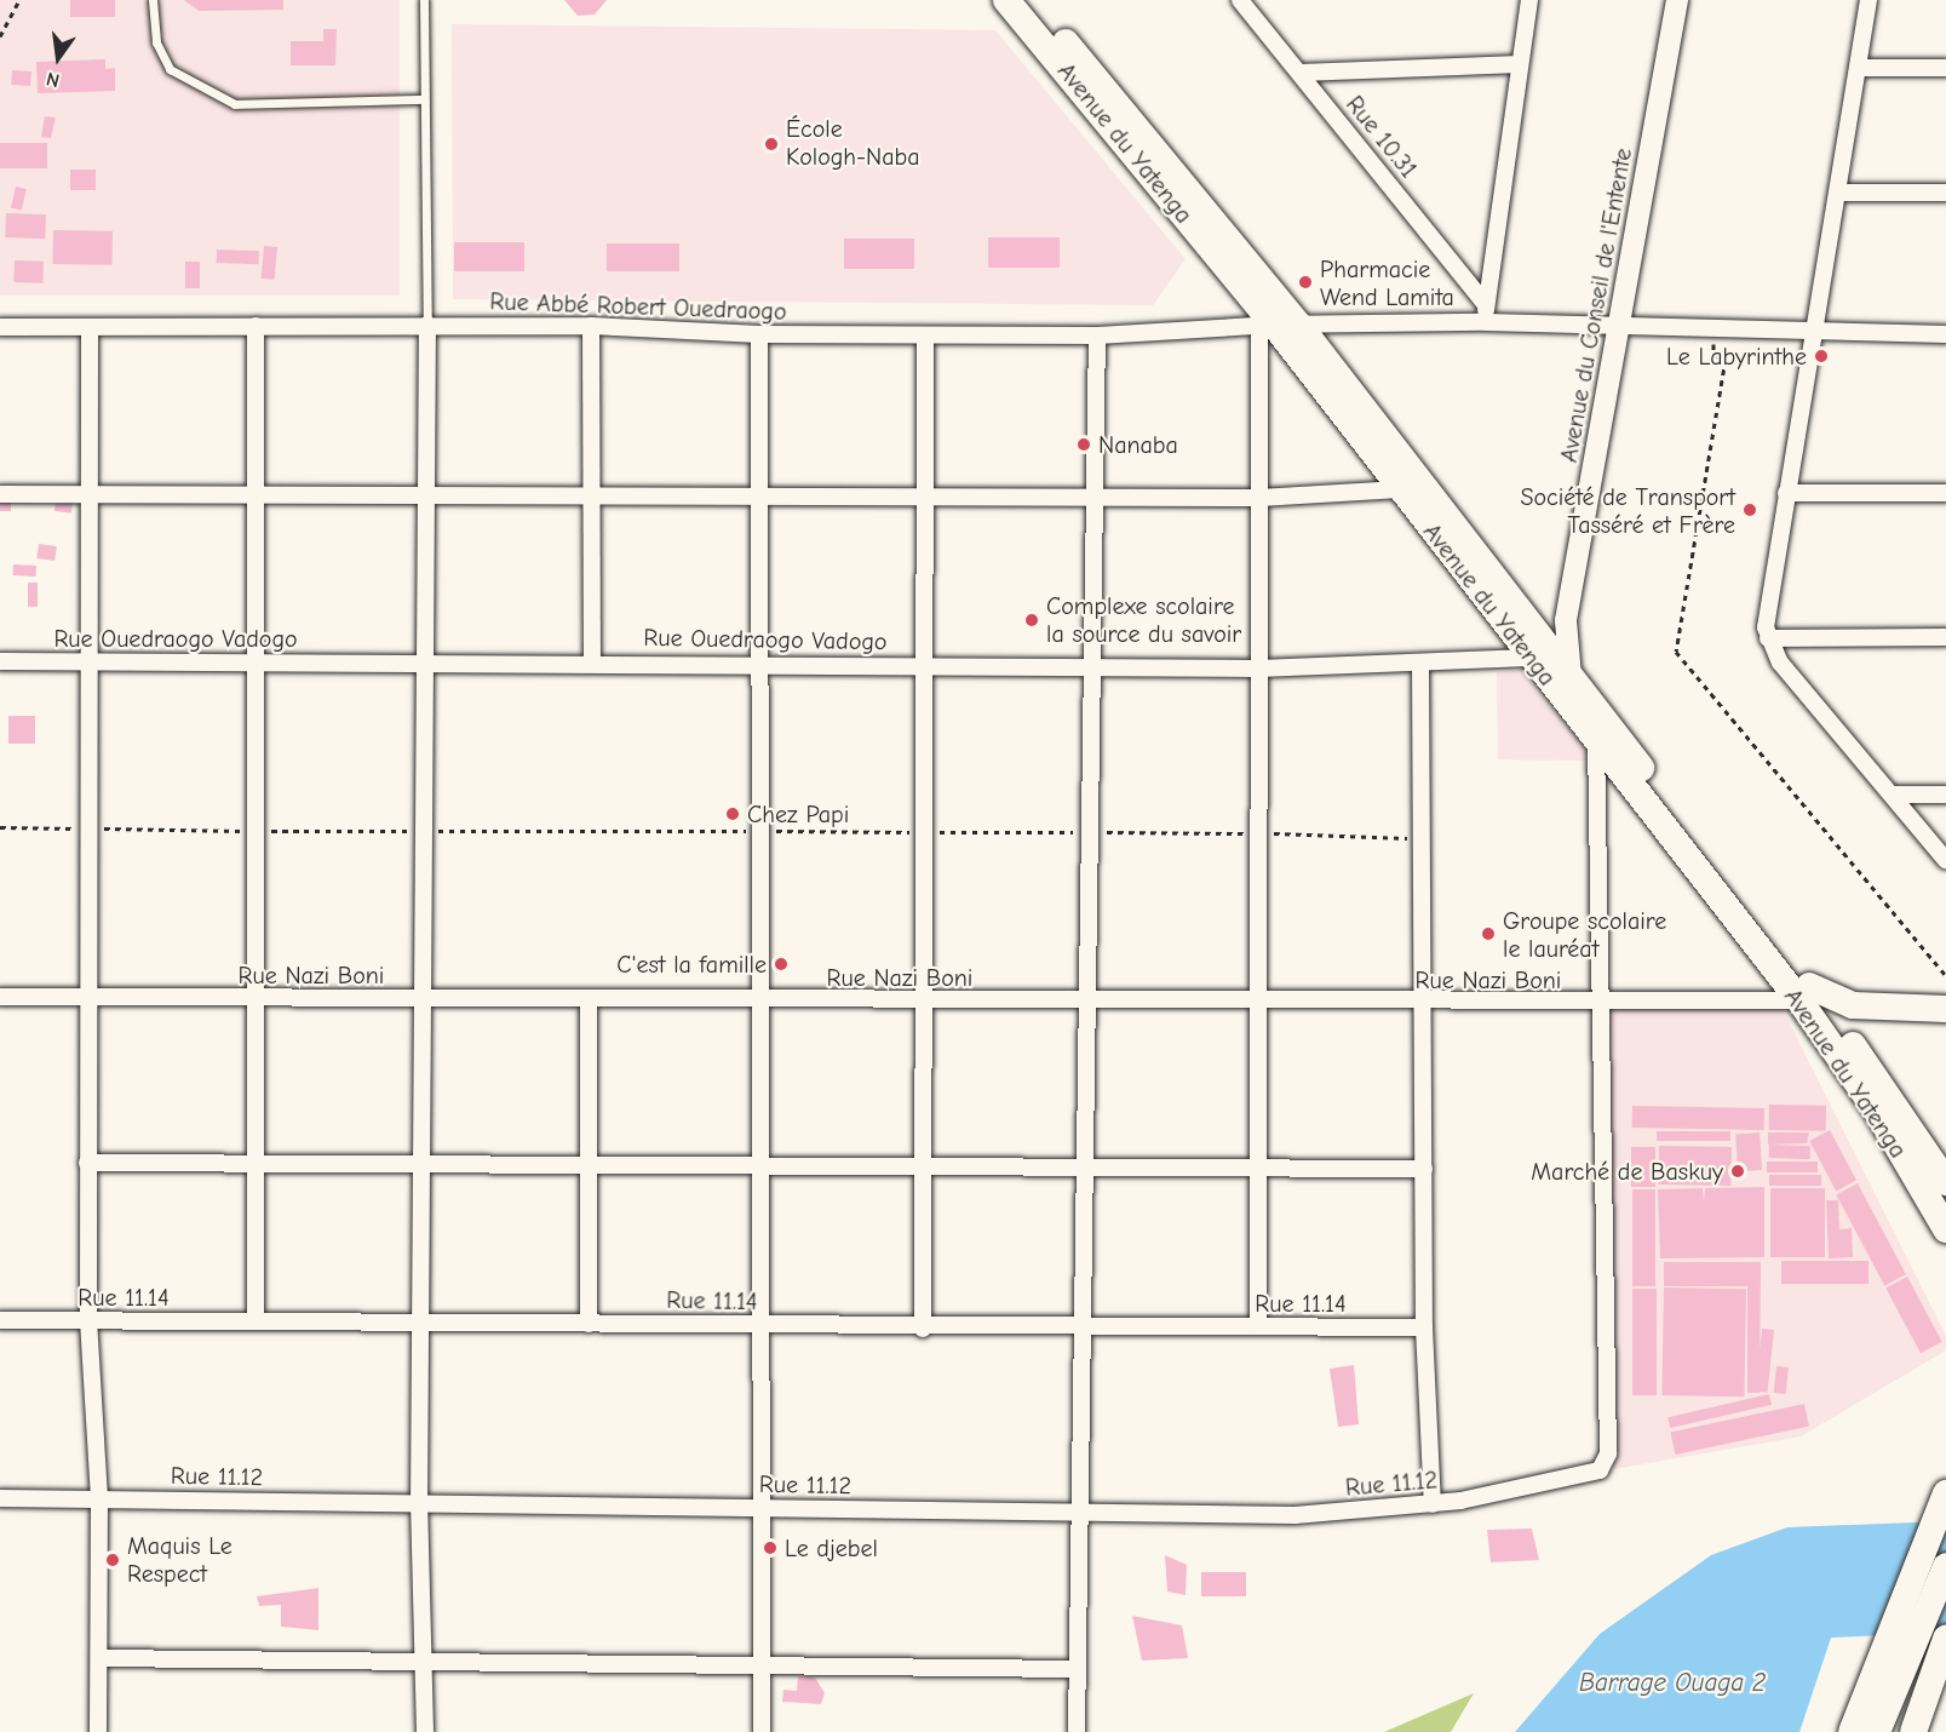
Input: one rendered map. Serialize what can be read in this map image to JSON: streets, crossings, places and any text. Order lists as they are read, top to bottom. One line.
{"streets":{"main road":["Avenue du Yatenga"],"street":["Rue 10.31","Avenue du Conseil de l'Entente","Rue Abbé Robert Ouedraogo","Rue Ouedraogo Vadogo","Rue Nazi Boni","Rue 11.14","Rue 11.12"]},"crossings":[["Avenue du Yatenga","Avenue du Conseil de l'Entente"],["Avenue du Yatenga","Rue Abbé Robert Ouedraogo"],["Avenue du Yatenga","Rue Ouedraogo Vadogo"],["Avenue du Yatenga","Rue Nazi Boni"],["Avenue du Conseil de l'Entente","Rue Abbé Robert Ouedraogo"],["Rue Nazi Boni","Rue 11.12"]],"water":["Barrage Ouaga 2"],"places":["École Kologh-Naba","Pharmacie Wend Lamita","Le Labyrinthe","Nanaba","Société de Transport Tasséré et Frère","Complexe scolaire la source du savoir","Chez Papi","Groupe scolaire le lauréat","C'est la famille","Marché de Baskuy","Le djebel","Maquis Le Respect"],"north":"bottom"}
